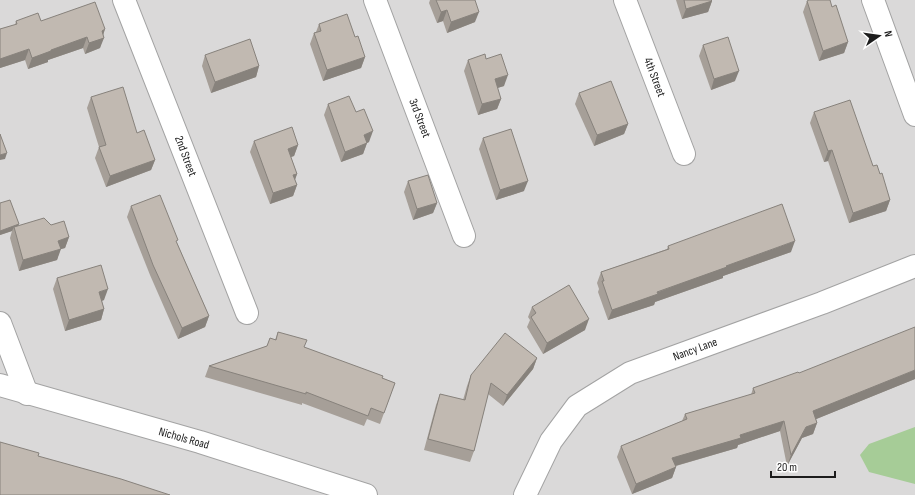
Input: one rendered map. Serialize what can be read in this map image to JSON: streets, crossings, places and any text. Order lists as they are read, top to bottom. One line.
{"streets":{"street":["4th Street","3rd Street","2nd Street","Nancy Lane","Nichols Road"]},"scale_bar":"20 m","north":"right"}
